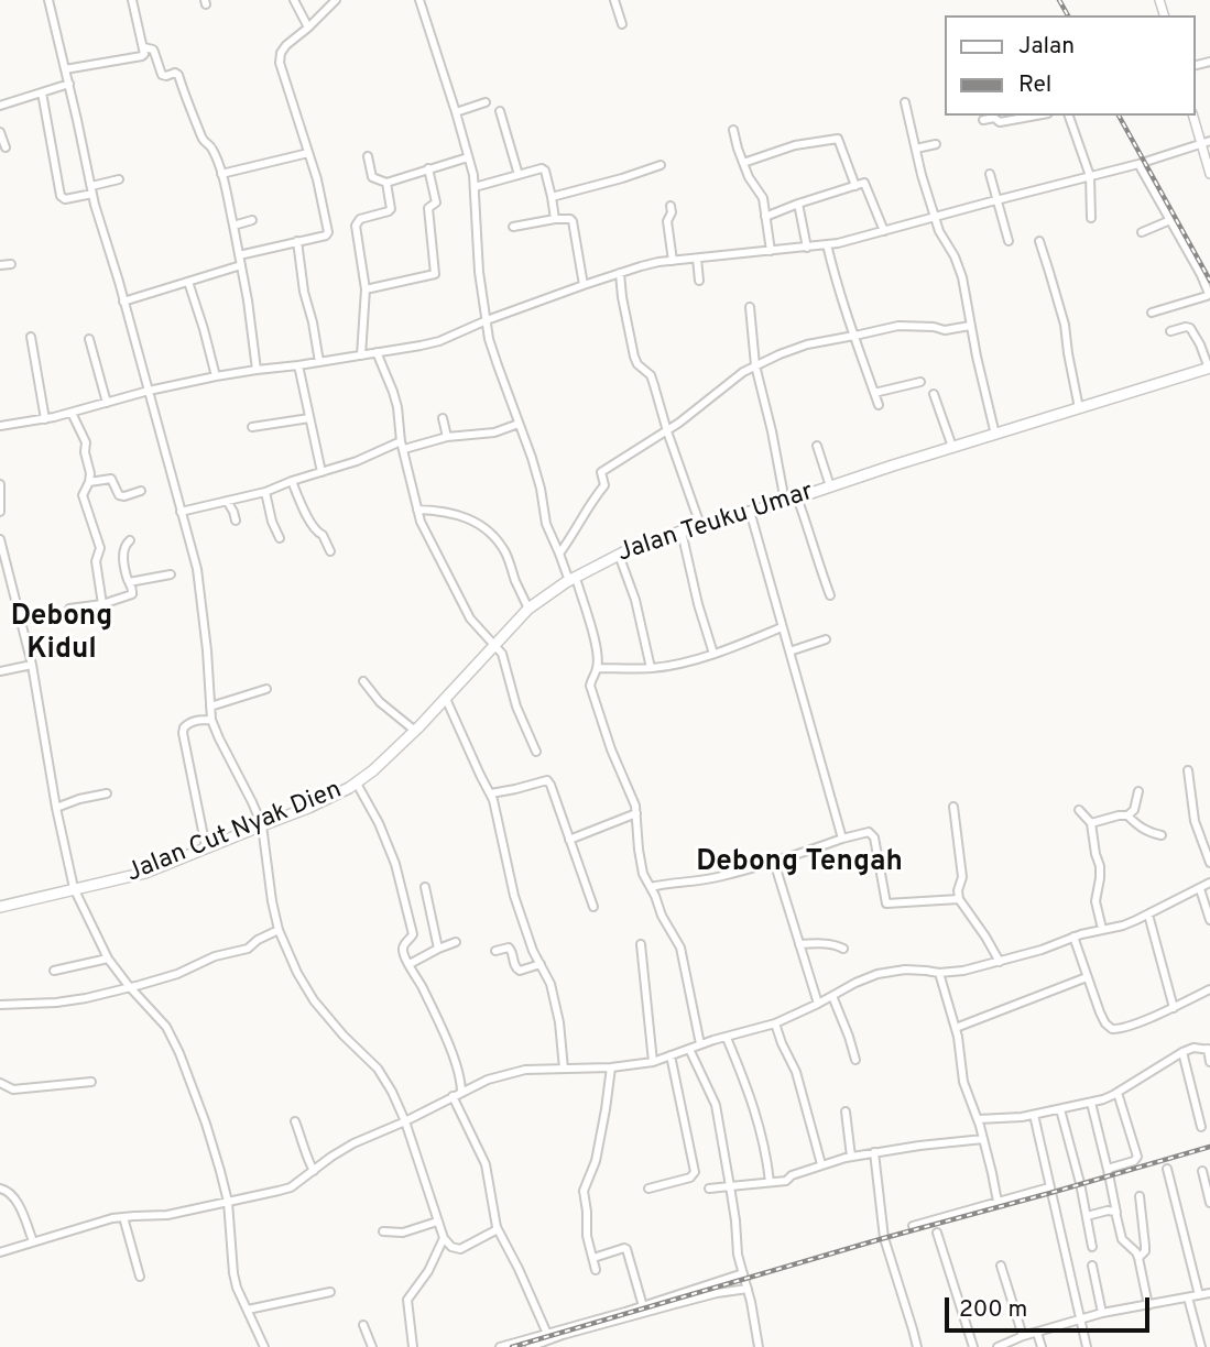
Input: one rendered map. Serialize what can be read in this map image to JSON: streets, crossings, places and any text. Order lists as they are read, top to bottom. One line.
{"streets":{"main road":["Jalan Teuku Umar","Jalan Cut Nyak Dien"]},"crossings":[["Jalan Teuku Umar","Jalan Cut Nyak Dien"]],"districts":["Debong Kidul","Debong Tengah"],"legend":["Jalan","Rel"],"scale_bar":"200 m"}
